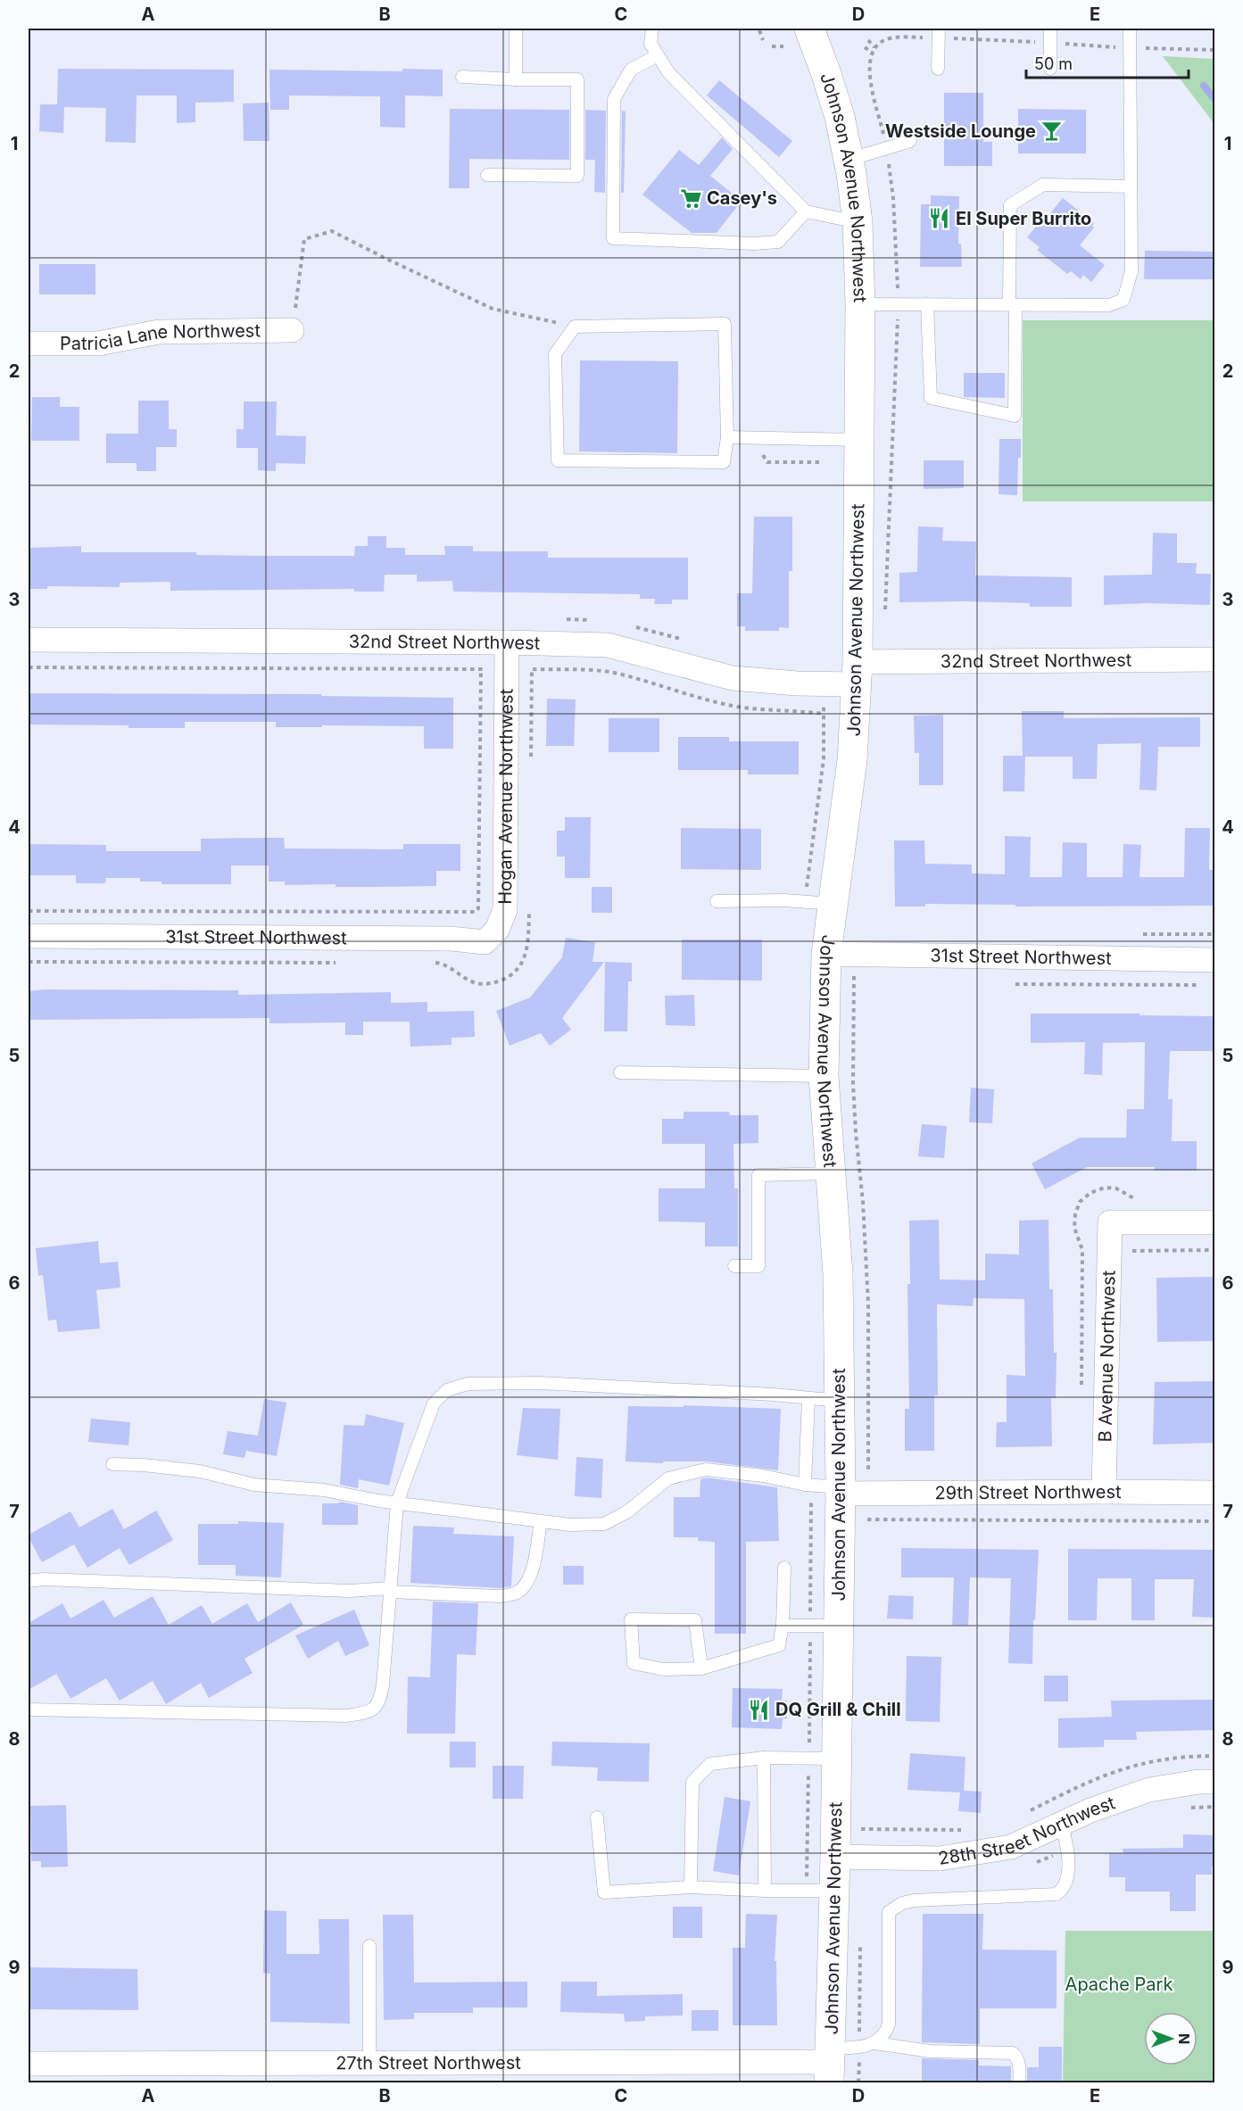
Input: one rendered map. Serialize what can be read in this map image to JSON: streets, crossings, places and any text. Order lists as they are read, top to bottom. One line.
{"streets":{"street":["Johnson Avenue Northwest","Patricia Lane Northwest","32nd Street Northwest","Hogan Avenue Northwest","31st Street Northwest","B Avenue Northwest","29th Street Northwest","28th Street Northwest","27th Street Northwest"]},"crossings":[["Johnson Avenue Northwest","32nd Street Northwest"],["Johnson Avenue Northwest","31st Street Northwest"],["Johnson Avenue Northwest","29th Street Northwest"],["Johnson Avenue Northwest","28th Street Northwest"],["Johnson Avenue Northwest","27th Street Northwest"],["32nd Street Northwest","Hogan Avenue Northwest"],["Hogan Avenue Northwest","31st Street Northwest"],["B Avenue Northwest","29th Street Northwest"]],"parks":["Apache Park"],"places":{"bar":["Westside Lounge"],"supermarket":["Casey's"],"restaurant":["El Super Burrito","DQ Grill & Chill"]},"scale_bar":"50 m","north":"right","grid":{"columns":["A","B","C","D","E"],"rows":["1","2","3","4","5","6","7","8","9"]}}
